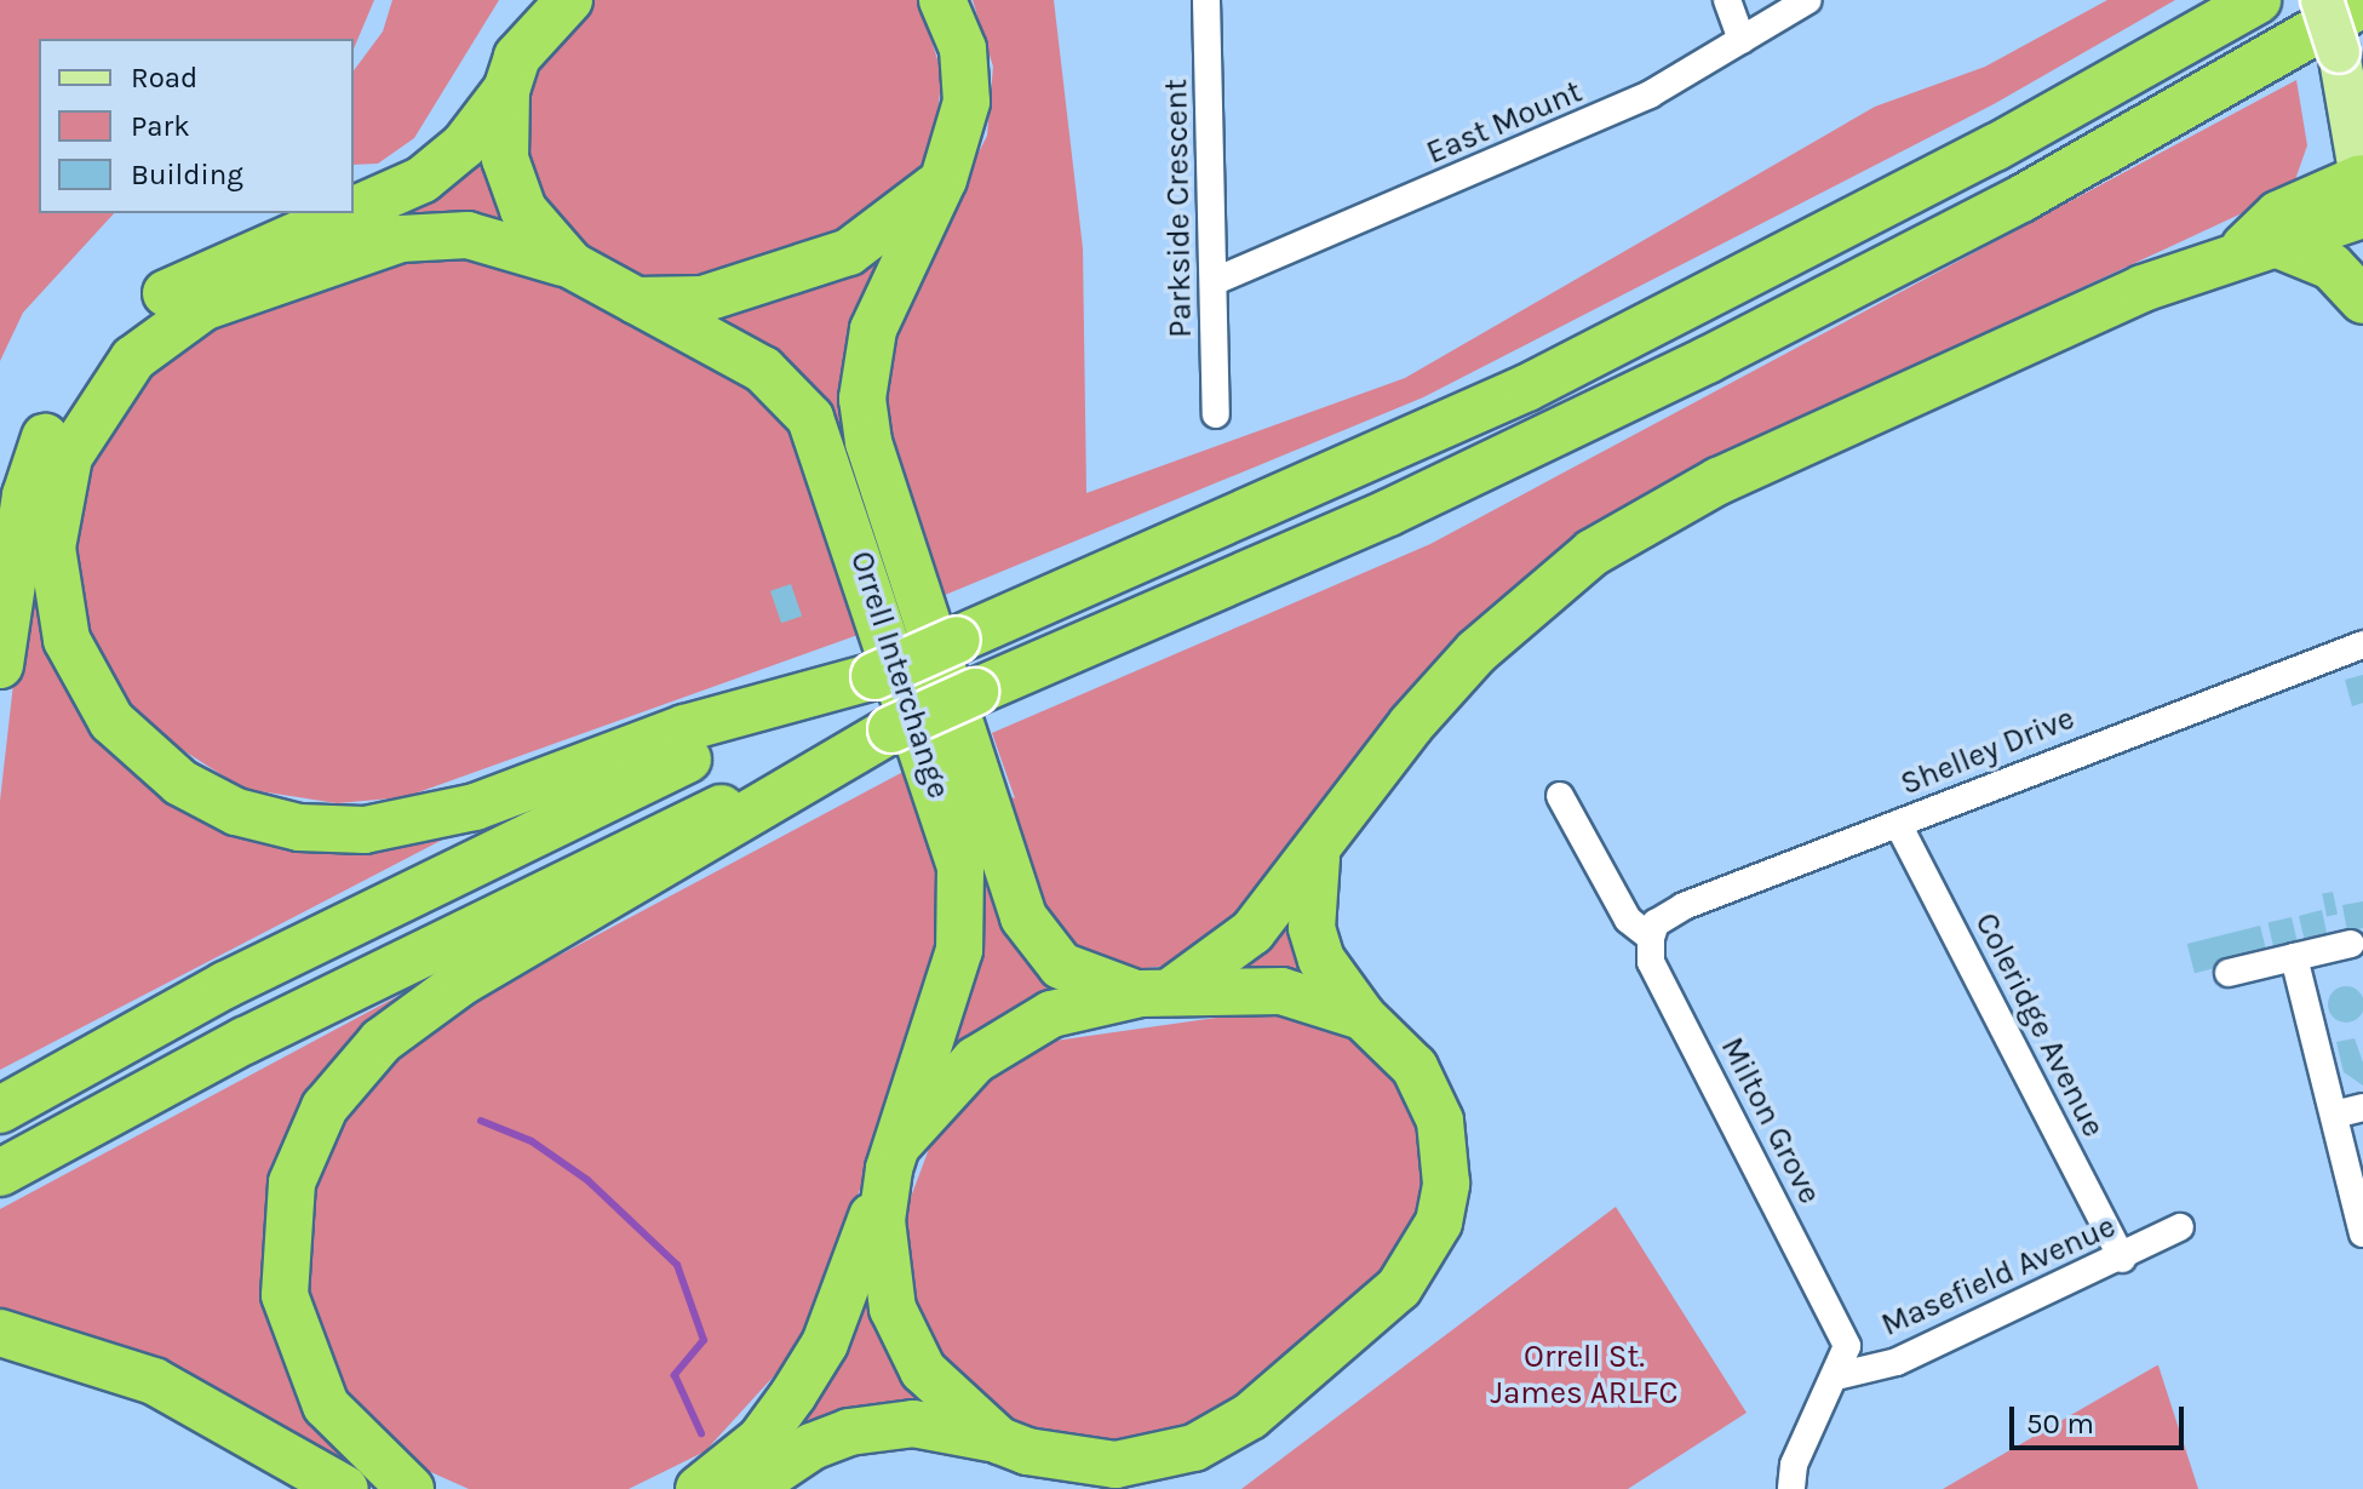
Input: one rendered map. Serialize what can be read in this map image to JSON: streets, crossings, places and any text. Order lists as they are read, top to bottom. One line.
{"streets":{"highway":["Orrell Interchange"],"street":["East Mount","Parkside Crescent","Shelley Drive","Coleridge Avenue","Milton Grove","Masefield Avenue"]},"crossings":[["East Mount","Parkside Crescent"],["Shelley Drive","Coleridge Avenue"],["Shelley Drive","Milton Grove"],["Coleridge Avenue","Masefield Avenue"],["Milton Grove","Masefield Avenue"]],"parks":["Orrell St. James ARLFC"],"legend":["Road","Park","Building"],"scale_bar":"50 m"}
